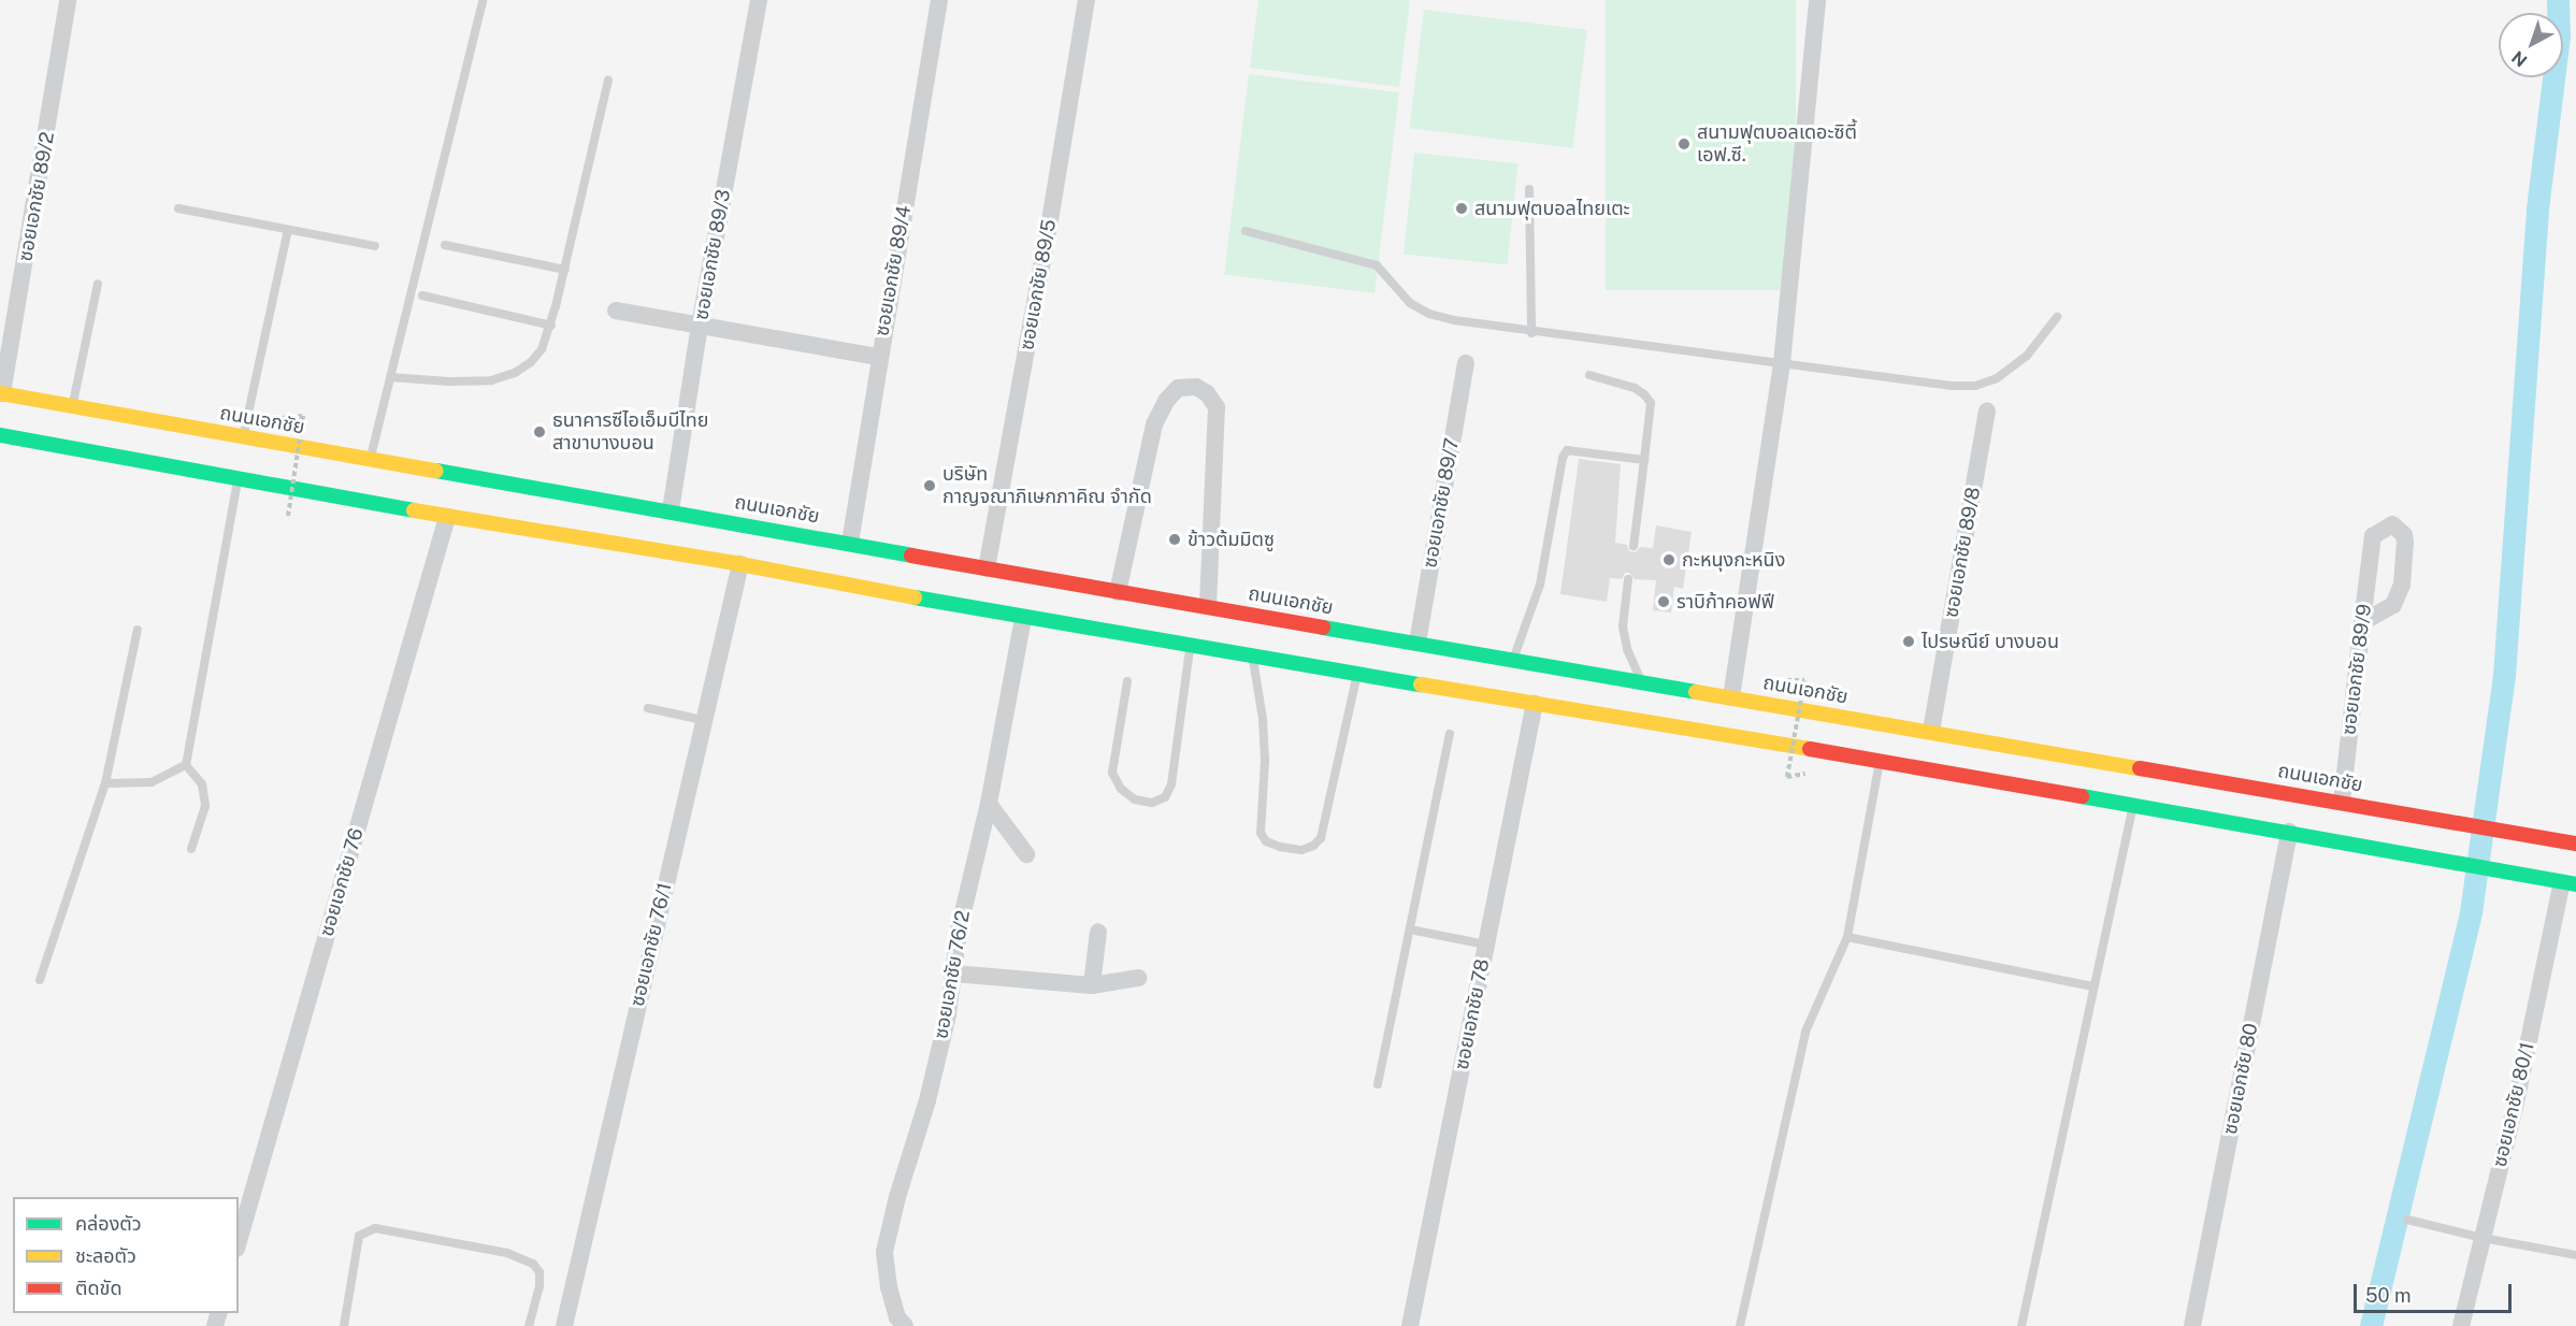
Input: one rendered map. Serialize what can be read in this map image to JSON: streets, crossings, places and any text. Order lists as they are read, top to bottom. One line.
{"streets":{"main road":["ถนนเอกชัย"],"street":["ซอยเอกชัย 89/2","ซอยเอกชัย 89/3","ซอยเอกชัย 89/4","ซอยเอกชัย 89/5","ซอยเอกชัย 89/7","ซอยเอกชัย 89/8","ซอยเอกชัย 89/9","ซอยเอกชัย 76","ซอยเอกชัย 76/1","ซอยเอกชัย 76/2","ซอยเอกชัย 78","ซอยเอกชัย 80","ซอยเอกชัย 80/1"]},"crossings":[["ซอยเอกชัย 89/2","ถนนเอกชัย"],["ซอยเอกชัย 89/3","ถนนเอกชัย"],["ซอยเอกชัย 89/4","ถนนเอกชัย"],["ซอยเอกชัย 89/5","ถนนเอกชัย"],["ถนนเอกชัย","ซอยเอกชัย 89/7"],["ถนนเอกชัย","ซอยเอกชัย 89/8"],["ถนนเอกชัย","ซอยเอกชัย 89/9"]],"places":["สนามฟุตบอลเดอะซิตี้ เอฟ.ซี.","สนามฟุตบอลไทยเตะ","ธนาคารซีไอเอ็มบีไทย สาขาบางบอน","บริษัท กาญจณาภิเษกภาคิณ จำกัด","ข้าวต้มมิตซู","กะหนุงกะหนิง","ราบิก้าคอฟฟี","ไปรษณีย์ บางบอน"],"legend":["คล่องตัว","ชะลอตัว","ติดขัด"],"scale_bar":"50 m","north":"bottom left"}
